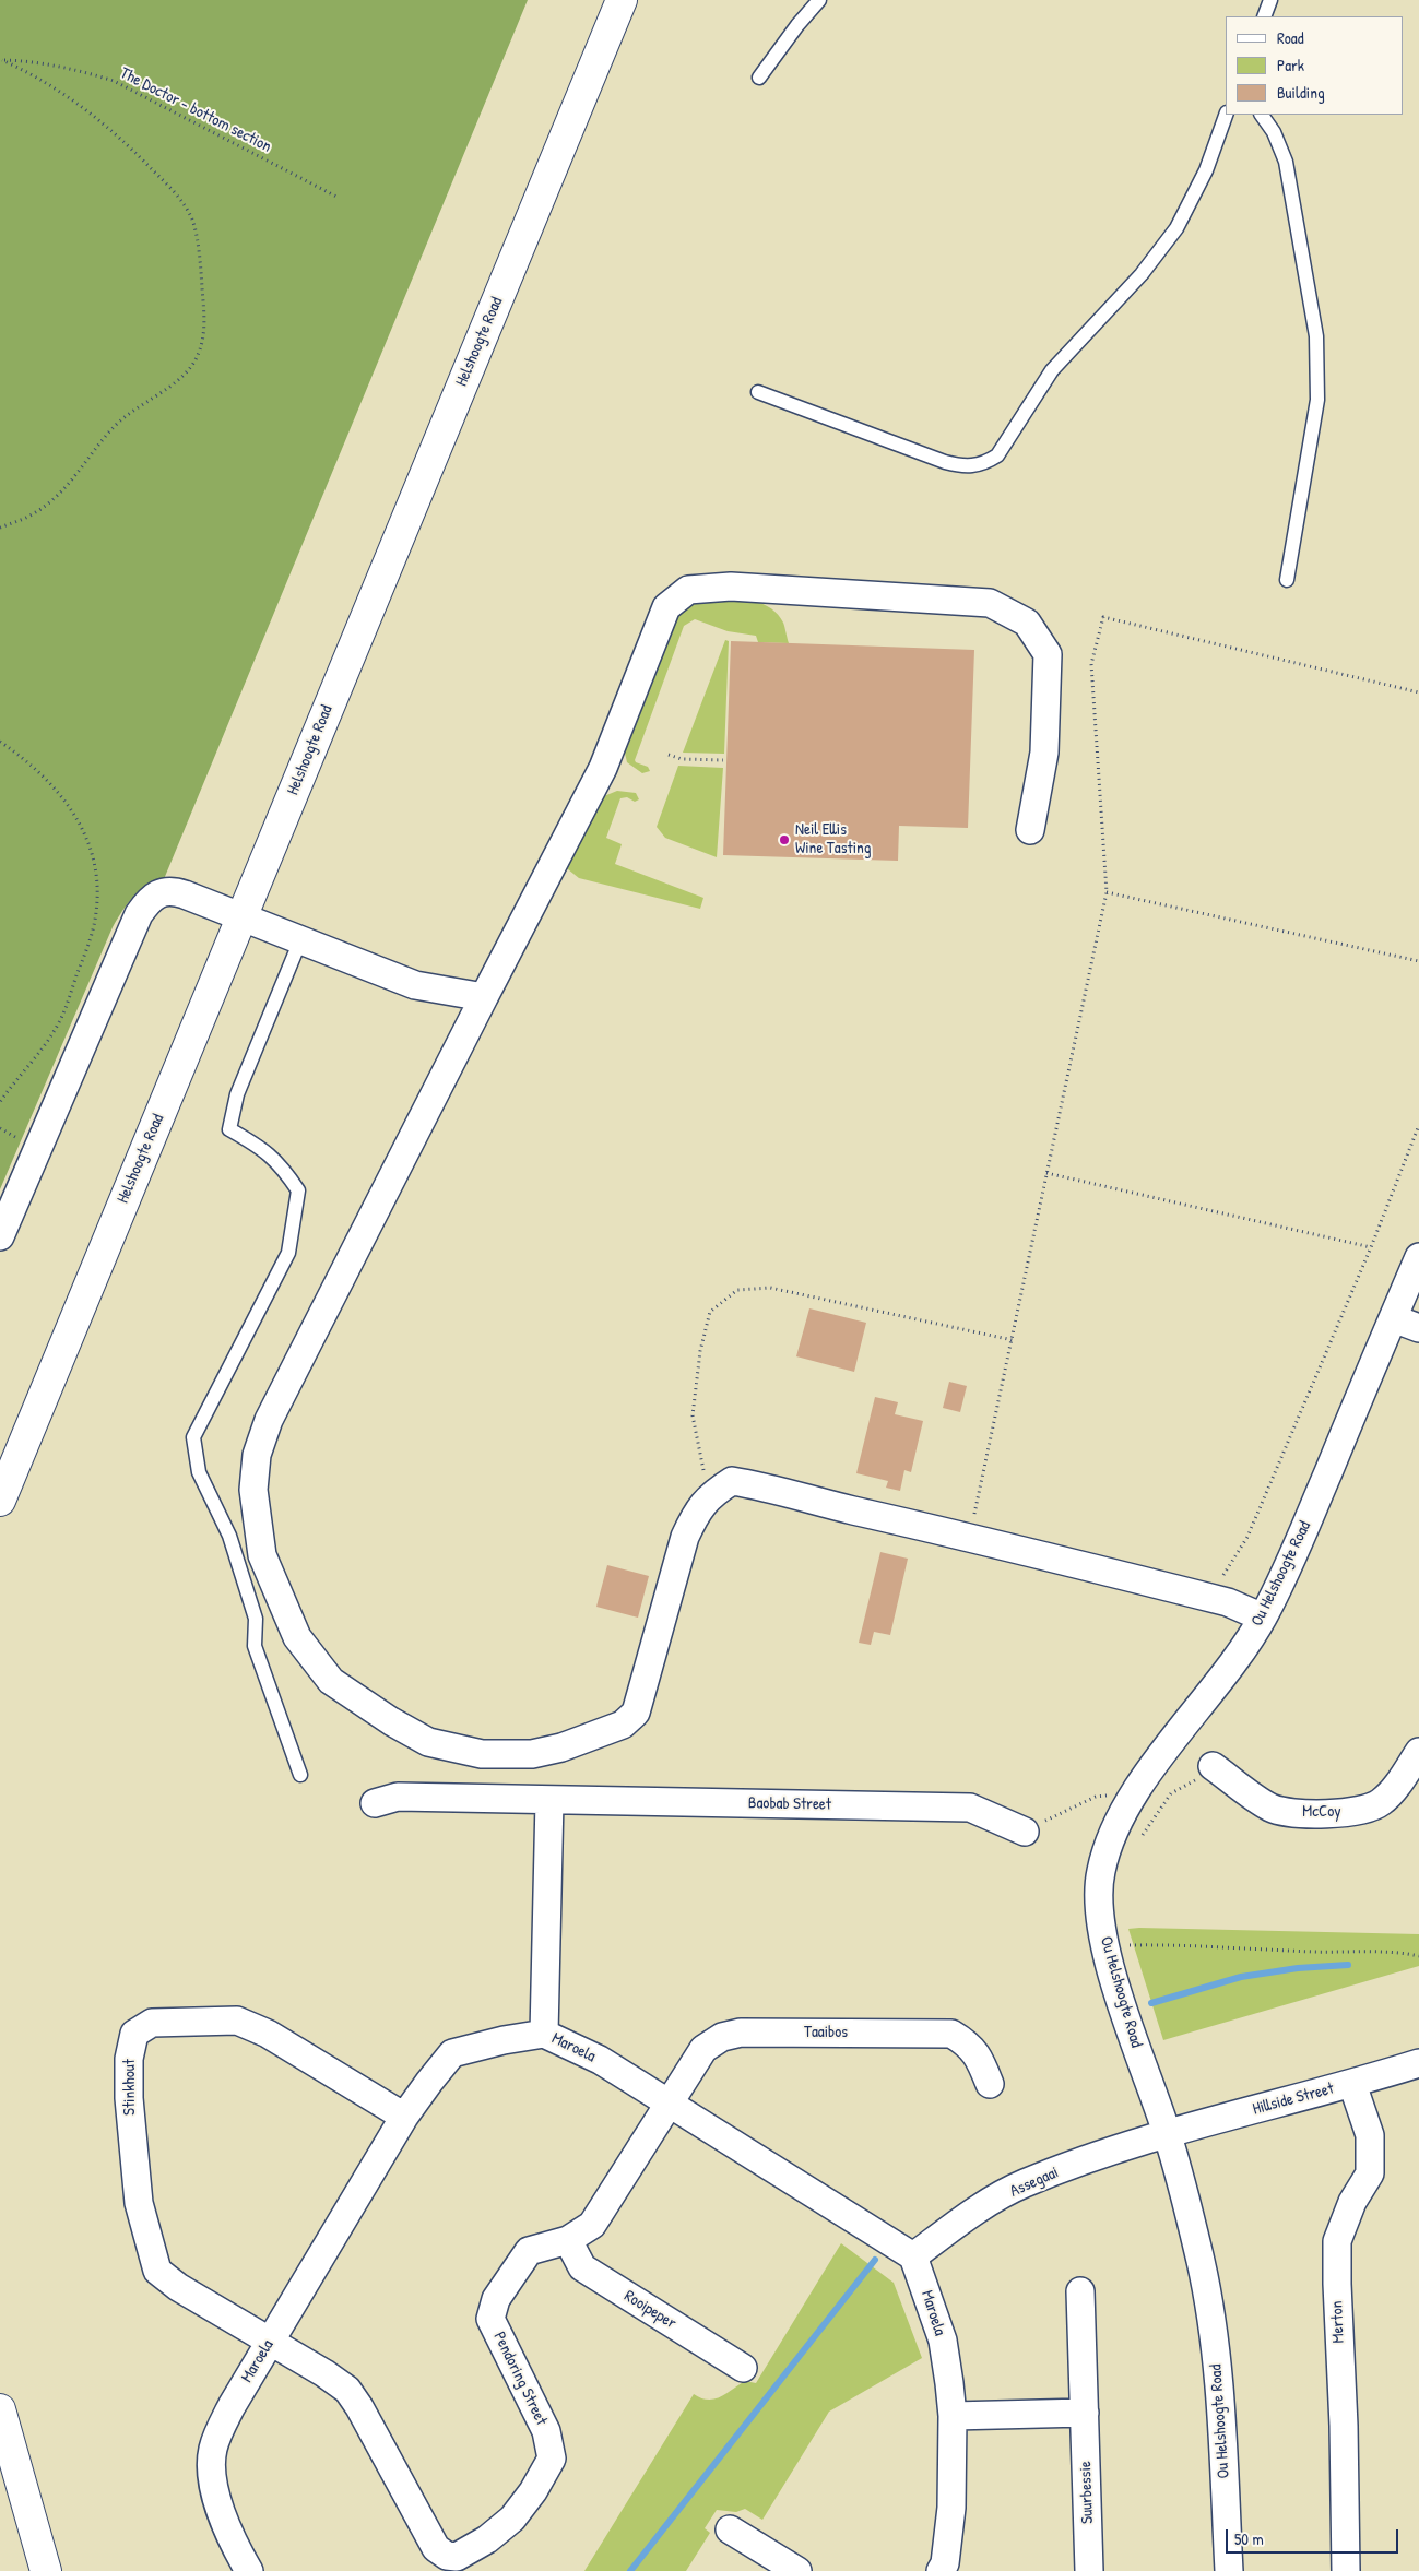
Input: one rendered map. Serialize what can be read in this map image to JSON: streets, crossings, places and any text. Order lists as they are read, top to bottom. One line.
{"streets":{"main road":["Helshoogte Road"],"street":["Ou Helshoogte Road","Baobab Street","McCoy","Taaibos","Maroela","Stinkhout","Hillside Street","Assegaai","Rooipeper","Merton","Pendoring Street","Suurbessie"],"path":["The Doctor - bottom section"]},"crossings":[["Ou Helshoogte Road","Hillside Street"],["Ou Helshoogte Road","Assegaai"],["Taaibos","Maroela"],["Taaibos","Pendoring Street"],["Maroela","Stinkhout"],["Maroela","Assegaai"],["Maroela","Pendoring Street"],["Stinkhout","Pendoring Street"],["Hillside Street","Assegaai"],["Hillside Street","Merton"],["Rooipeper","Pendoring Street"]],"places":["Neil Ellis Wine Tasting"],"legend":["Road","Park","Building"],"scale_bar":"50 m"}
